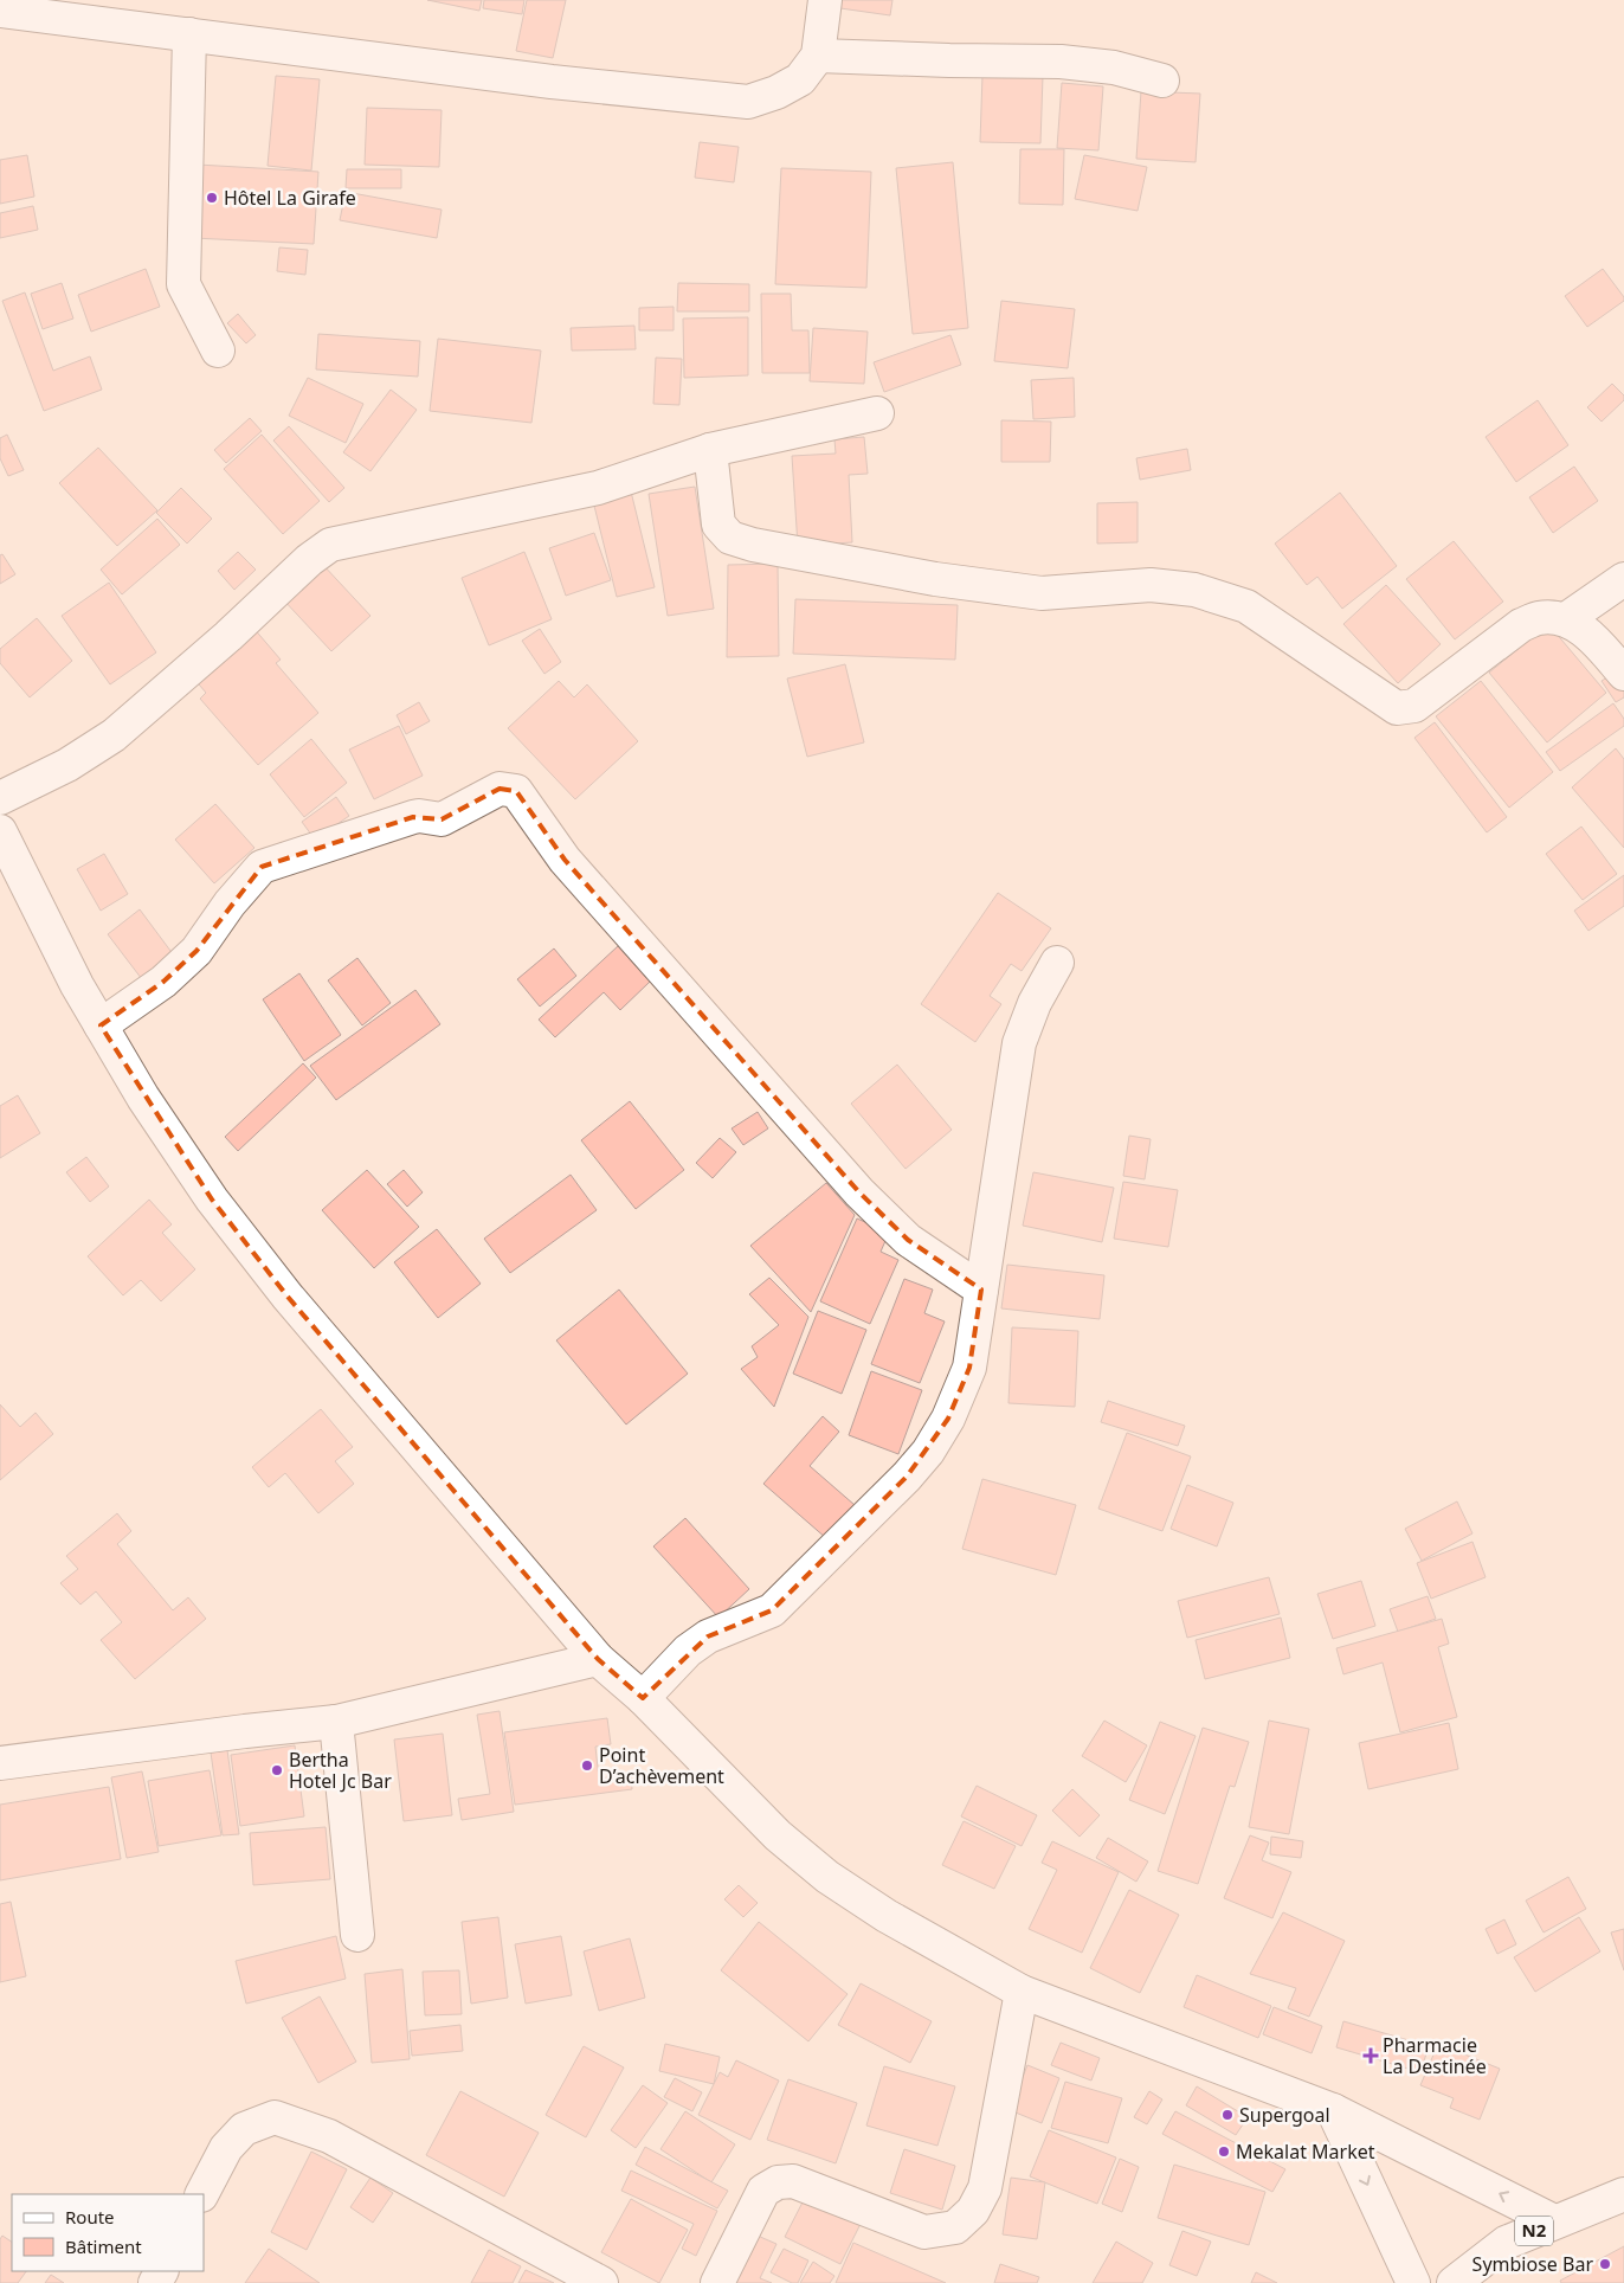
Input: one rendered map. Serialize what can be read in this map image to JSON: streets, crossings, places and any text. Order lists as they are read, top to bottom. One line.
{"streets":{"main road":["N2"]},"places":{"other":["Hôtel La Girafe","Point D’achèvement","Bertha Hotel Jc Bar","Supergoal","Mekalat Market","Symbiose Bar"],"health":["Pharmacie La Destinée"]},"legend":["Route","Bâtiment"]}
